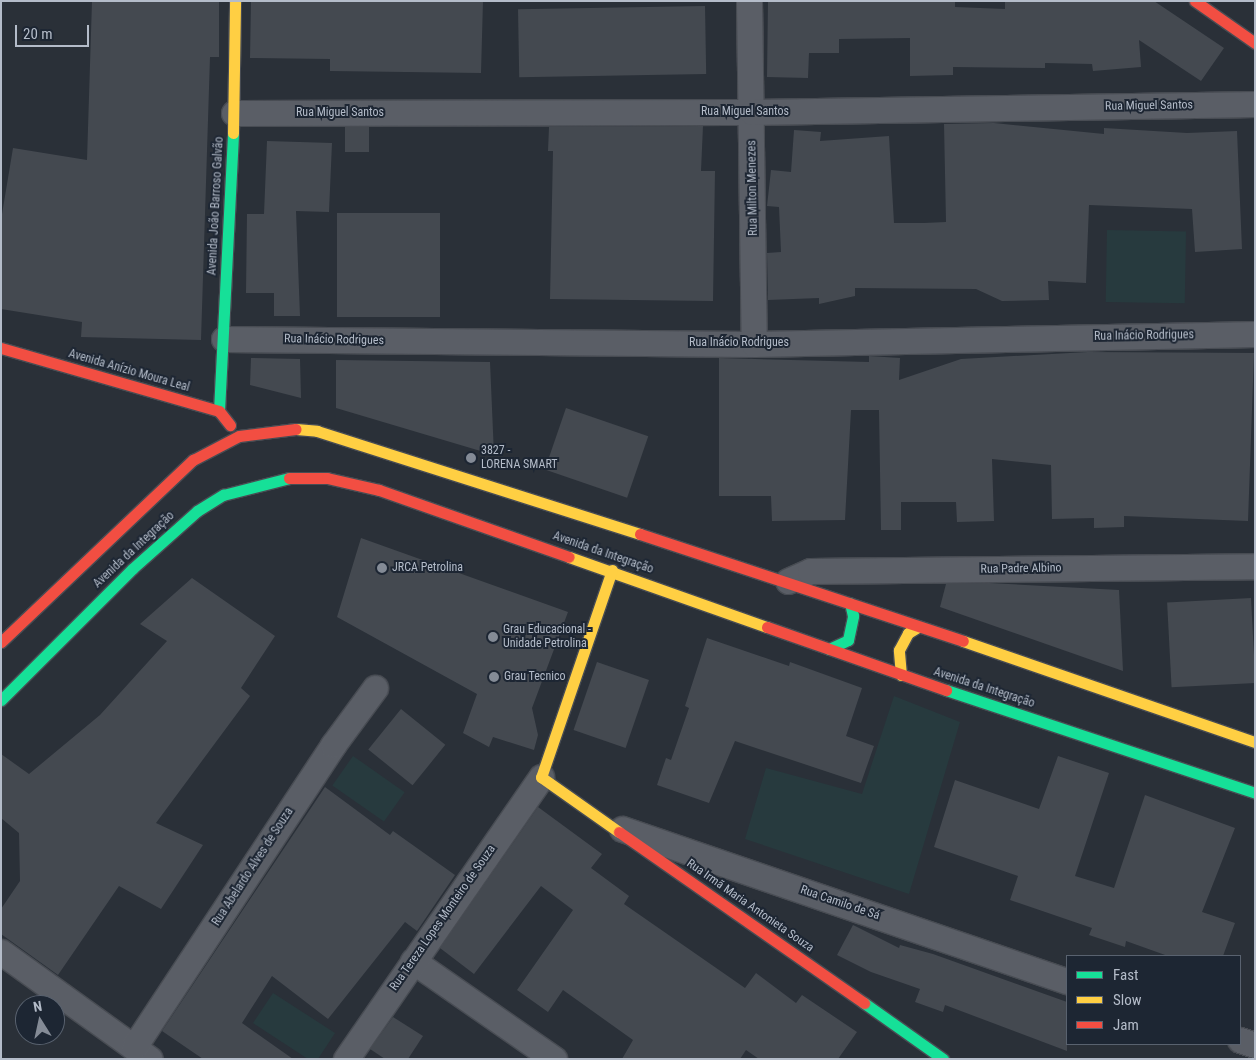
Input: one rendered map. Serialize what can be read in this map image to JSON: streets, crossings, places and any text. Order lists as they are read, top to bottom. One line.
{"streets":{"main road":["Avenida João Barroso Galvão","Avenida Anízio Moura Leal","Avenida da Integração","Rua Irmã Maria Antonieta Souza"],"street":["Rua Miguel Santos","Rua Milton Menezes","Rua Inácio Rodrigues","Rua Padre Albino","Rua Abelardo Alves de Souza","Rua Camilo de Sá","Rua Tereza Lopes Monteiro de Souza"]},"crossings":[["Rua Miguel Santos","Rua Milton Menezes"],["Rua Miguel Santos","Avenida João Barroso Galvão"],["Rua Milton Menezes","Rua Inácio Rodrigues"],["Avenida João Barroso Galvão","Rua Inácio Rodrigues"],["Avenida João Barroso Galvão","Avenida Anízio Moura Leal"],["Avenida da Integração","Rua Padre Albino"],["Rua Camilo de Sá","Rua Irmã Maria Antonieta Souza"],["Rua Irmã Maria Antonieta Souza","Rua Tereza Lopes Monteiro de Souza"]],"places":["3827 - LORENA SMART","JRCA Petrolina","Grau Educacional - Unidade Petrolina","Grau Tecnico"],"legend":["Fast","Slow","Jam"],"scale_bar":"20 m","north":"top"}
